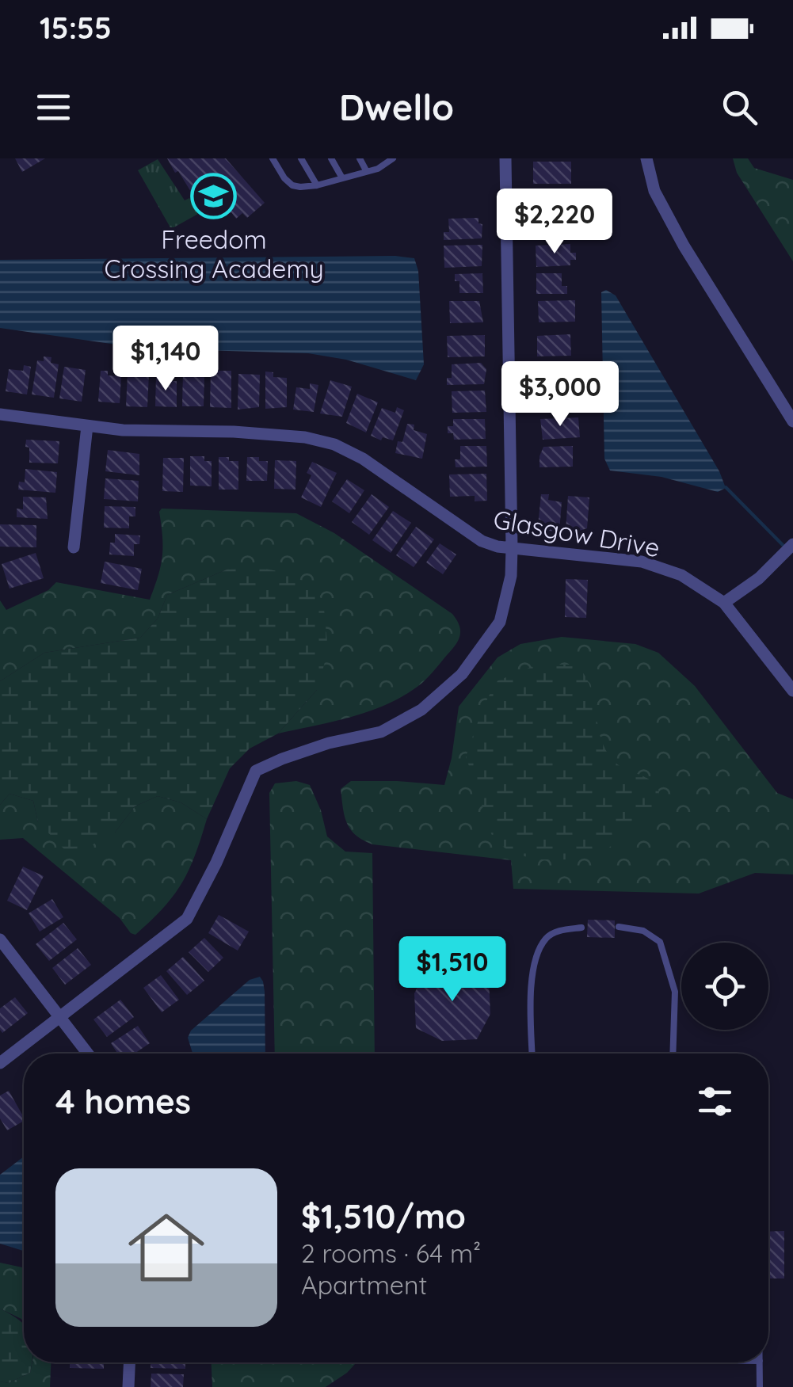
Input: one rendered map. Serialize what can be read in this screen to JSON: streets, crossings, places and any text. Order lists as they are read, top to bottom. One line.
{"streets":{"street":["Glasgow Drive"]},"places":{"school or university":["Freedom Crossing Academy"]},"page":{"status":"15:55","header":"Dwello","price":["$2,220","$1,140","$3,000","$1,510"],"heading":"4 homes","list":[{"name":"$1,510/mo","note":"2 rooms · 64 m² · Apartment"}]}}
